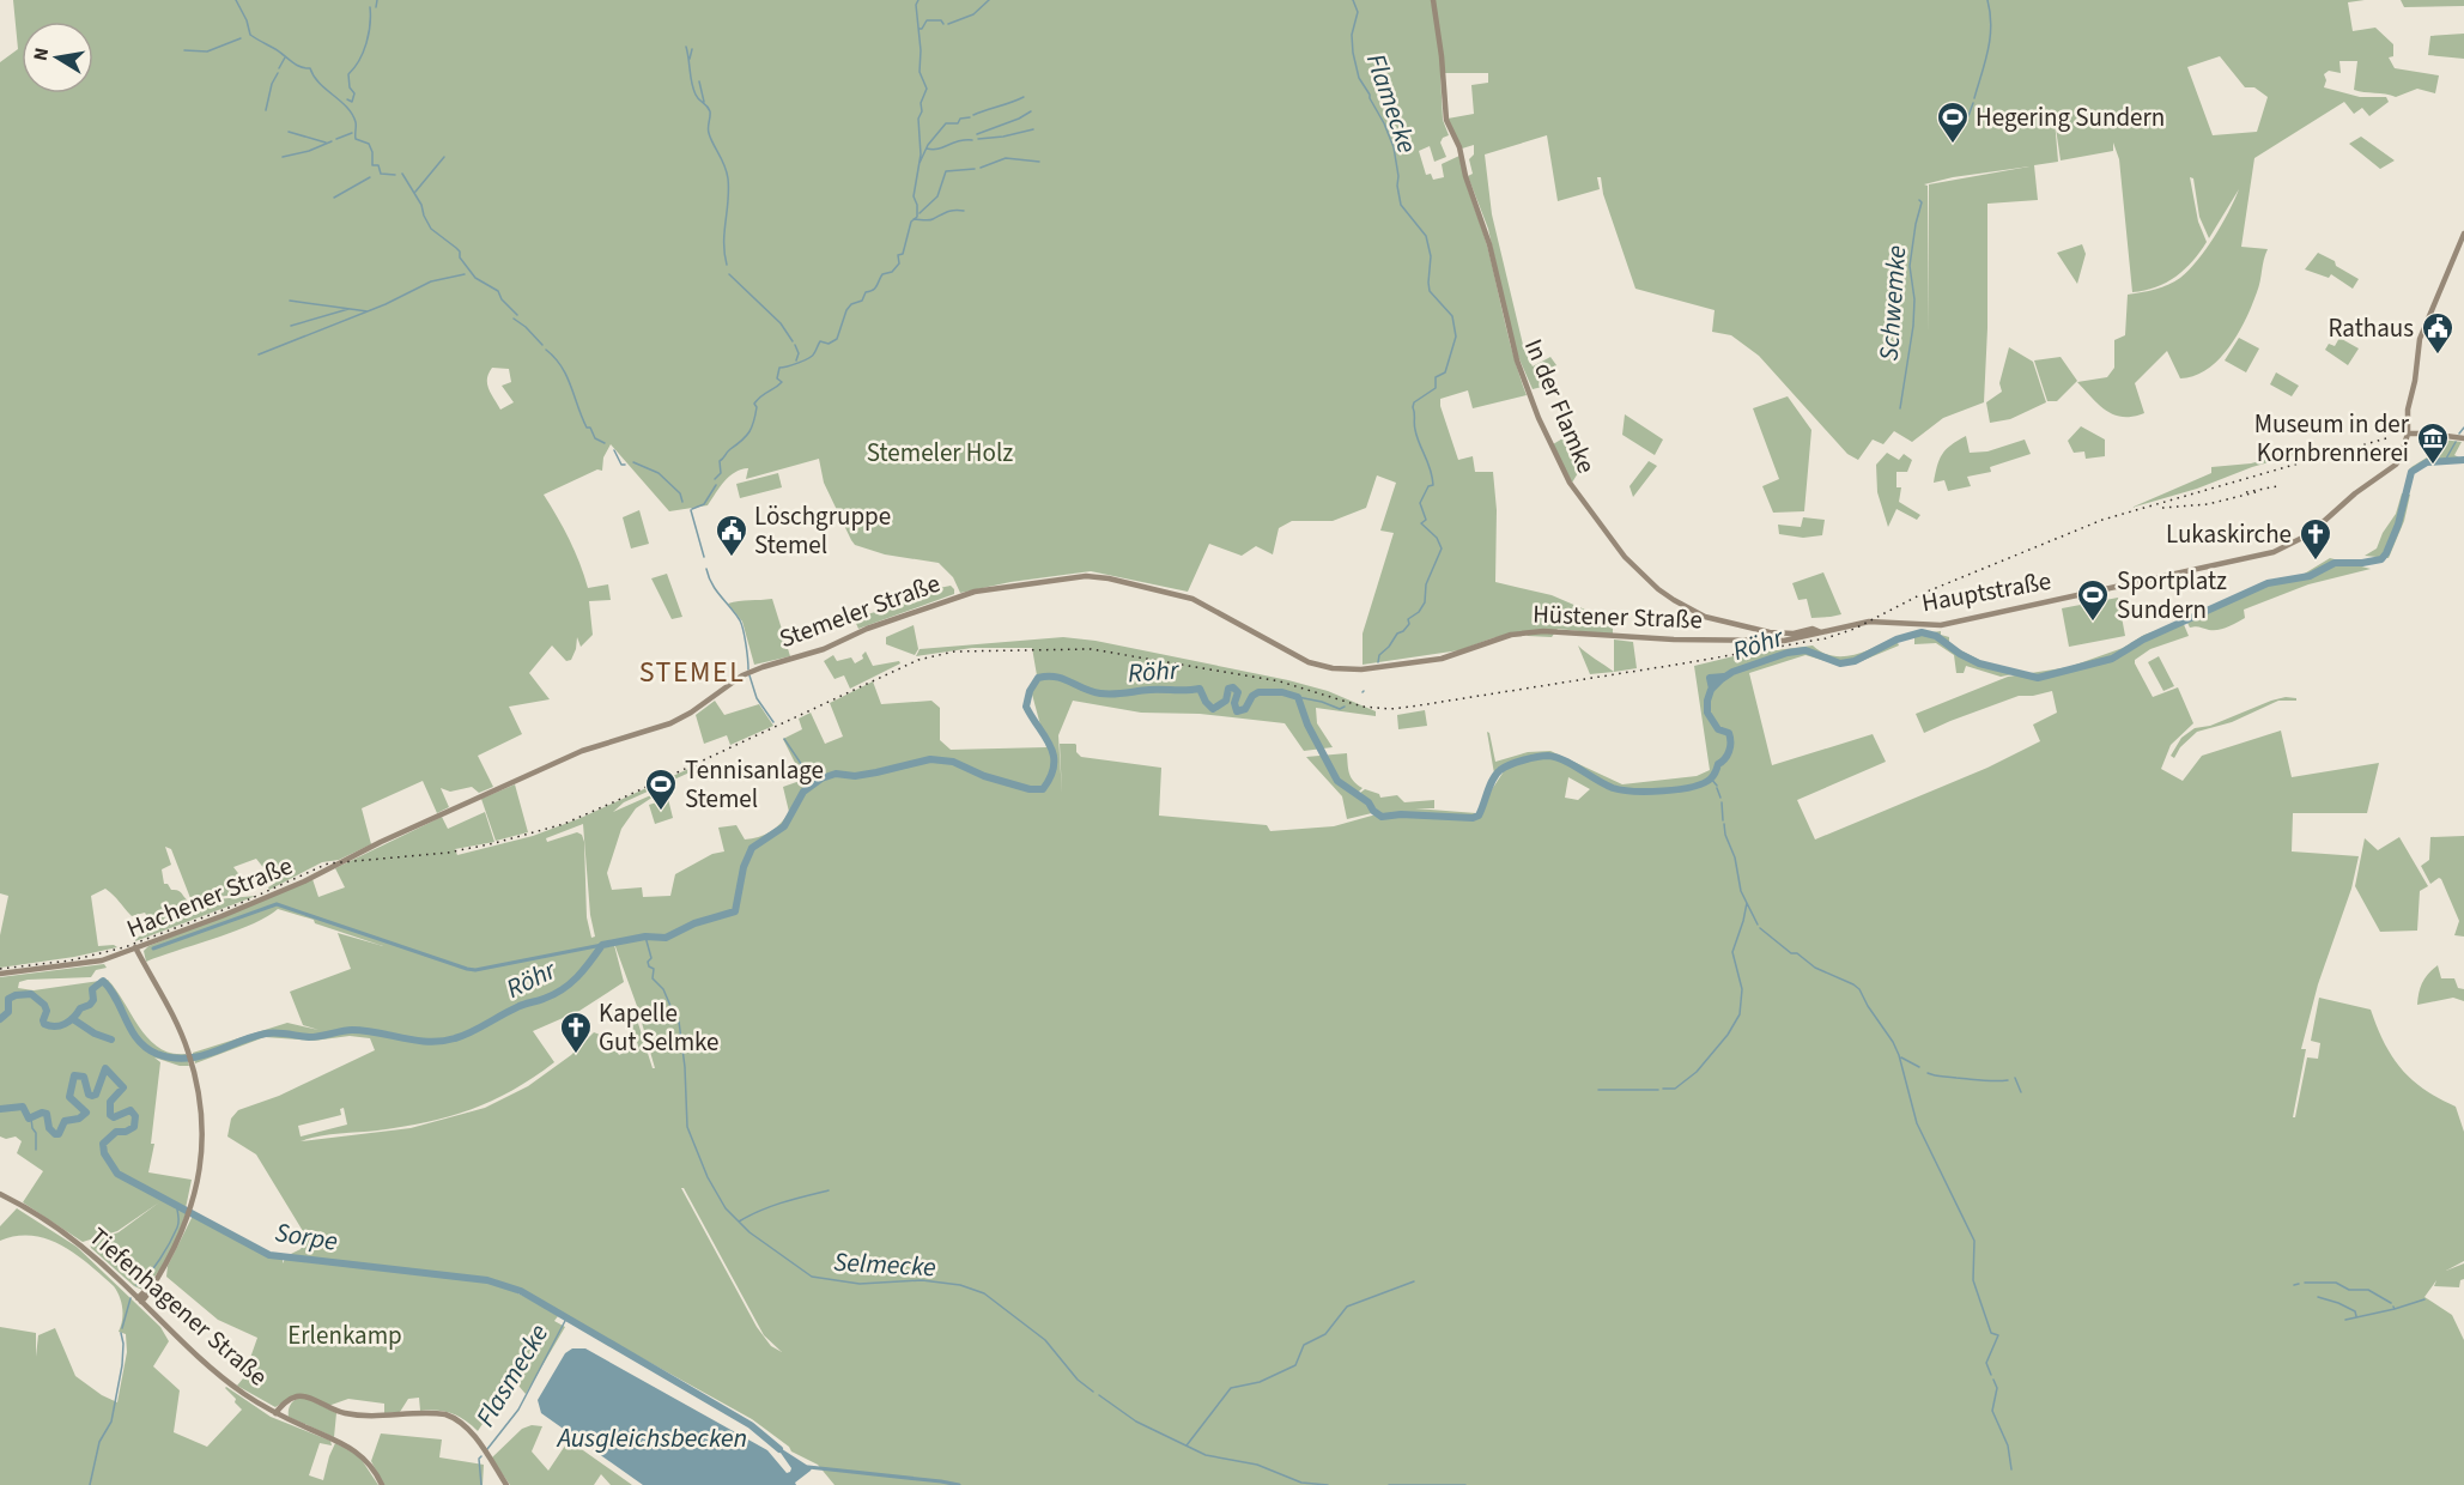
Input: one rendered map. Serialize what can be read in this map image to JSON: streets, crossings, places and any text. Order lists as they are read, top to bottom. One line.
{"streets":{"main road":["In der Flamke","Hauptstraße","Stemeler Straße","Hüstener Straße","Hachener Straße","Tiefenhagener Straße"]},"crossings":[["In der Flamke","Hüstener Straße"],["Hauptstraße","Hüstener Straße"],["Stemeler Straße","Hüstener Straße"],["Stemeler Straße","Hachener Straße"]],"districts":["STEMEL"],"water":["Flamecke","Schwemke","Röhr","Sorpe","Selmecke","Flasmecke","Ausgleichsbecken"],"parks":["Stemeler Holz","Erlenkamp"],"places":{"sports":["Hegering Sundern","Sportplatz Sundern","Tennisanlage Stemel"],"public building":["Rathaus","Löschgruppe Stemel"],"museum":["Museum in der Kornbrennerei"],"church":["Lukaskirche","Kapelle Gut Selmke"]},"north":"left"}
